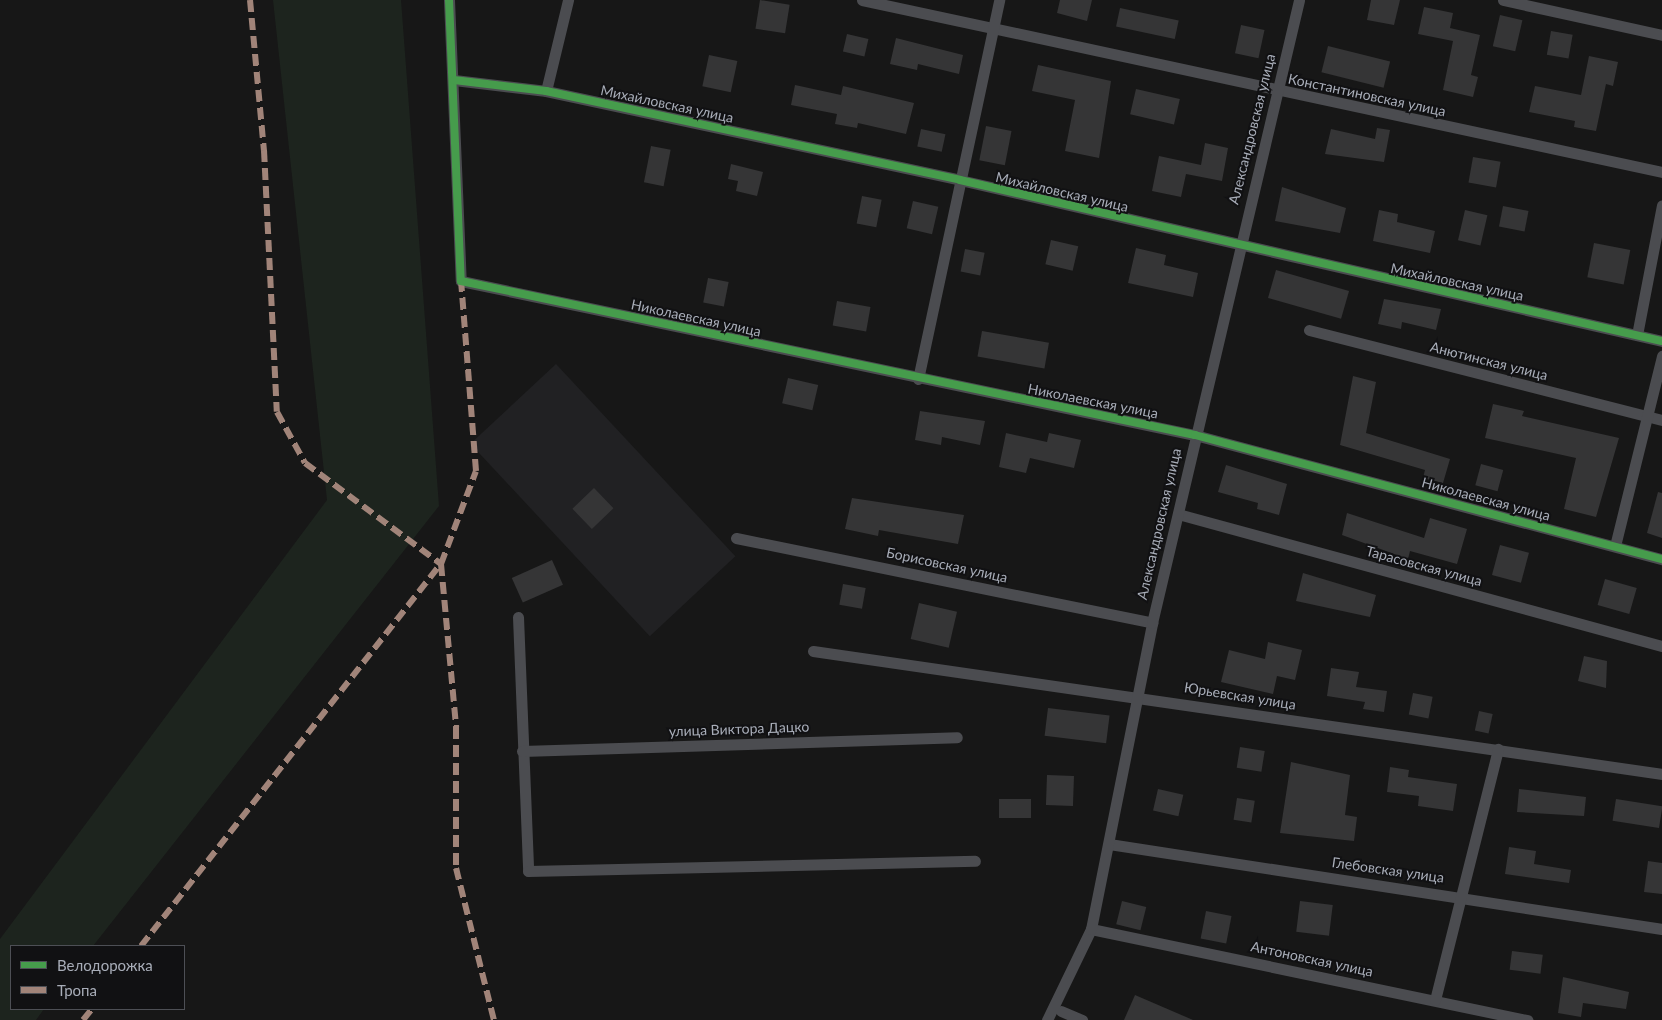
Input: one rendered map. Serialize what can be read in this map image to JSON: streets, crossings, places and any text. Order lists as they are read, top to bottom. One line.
{"streets":{"street":["Константиновская улица","Михайловская улица","Александровская улица","Николаевская улица","Анютинская улица","Борисовская улица","Тарасовская улица","Юрьевская улица","улица Виктора Дацко","Глебовская улица","Антоновская улица"]},"crossings":[["Константиновская улица","Александровская улица"],["Михайловская улица","Александровская улица"],["Михайловская улица","Николаевская улица"],["Александровская улица","Николаевская улица"],["Александровская улица","Борисовская улица"],["Александровская улица","Тарасовская улица"],["Александровская улица","Юрьевская улица"],["Александровская улица","Глебовская улица"],["Александровская улица","Антоновская улица"]],"legend":["Велодорожка","Тропа"]}
